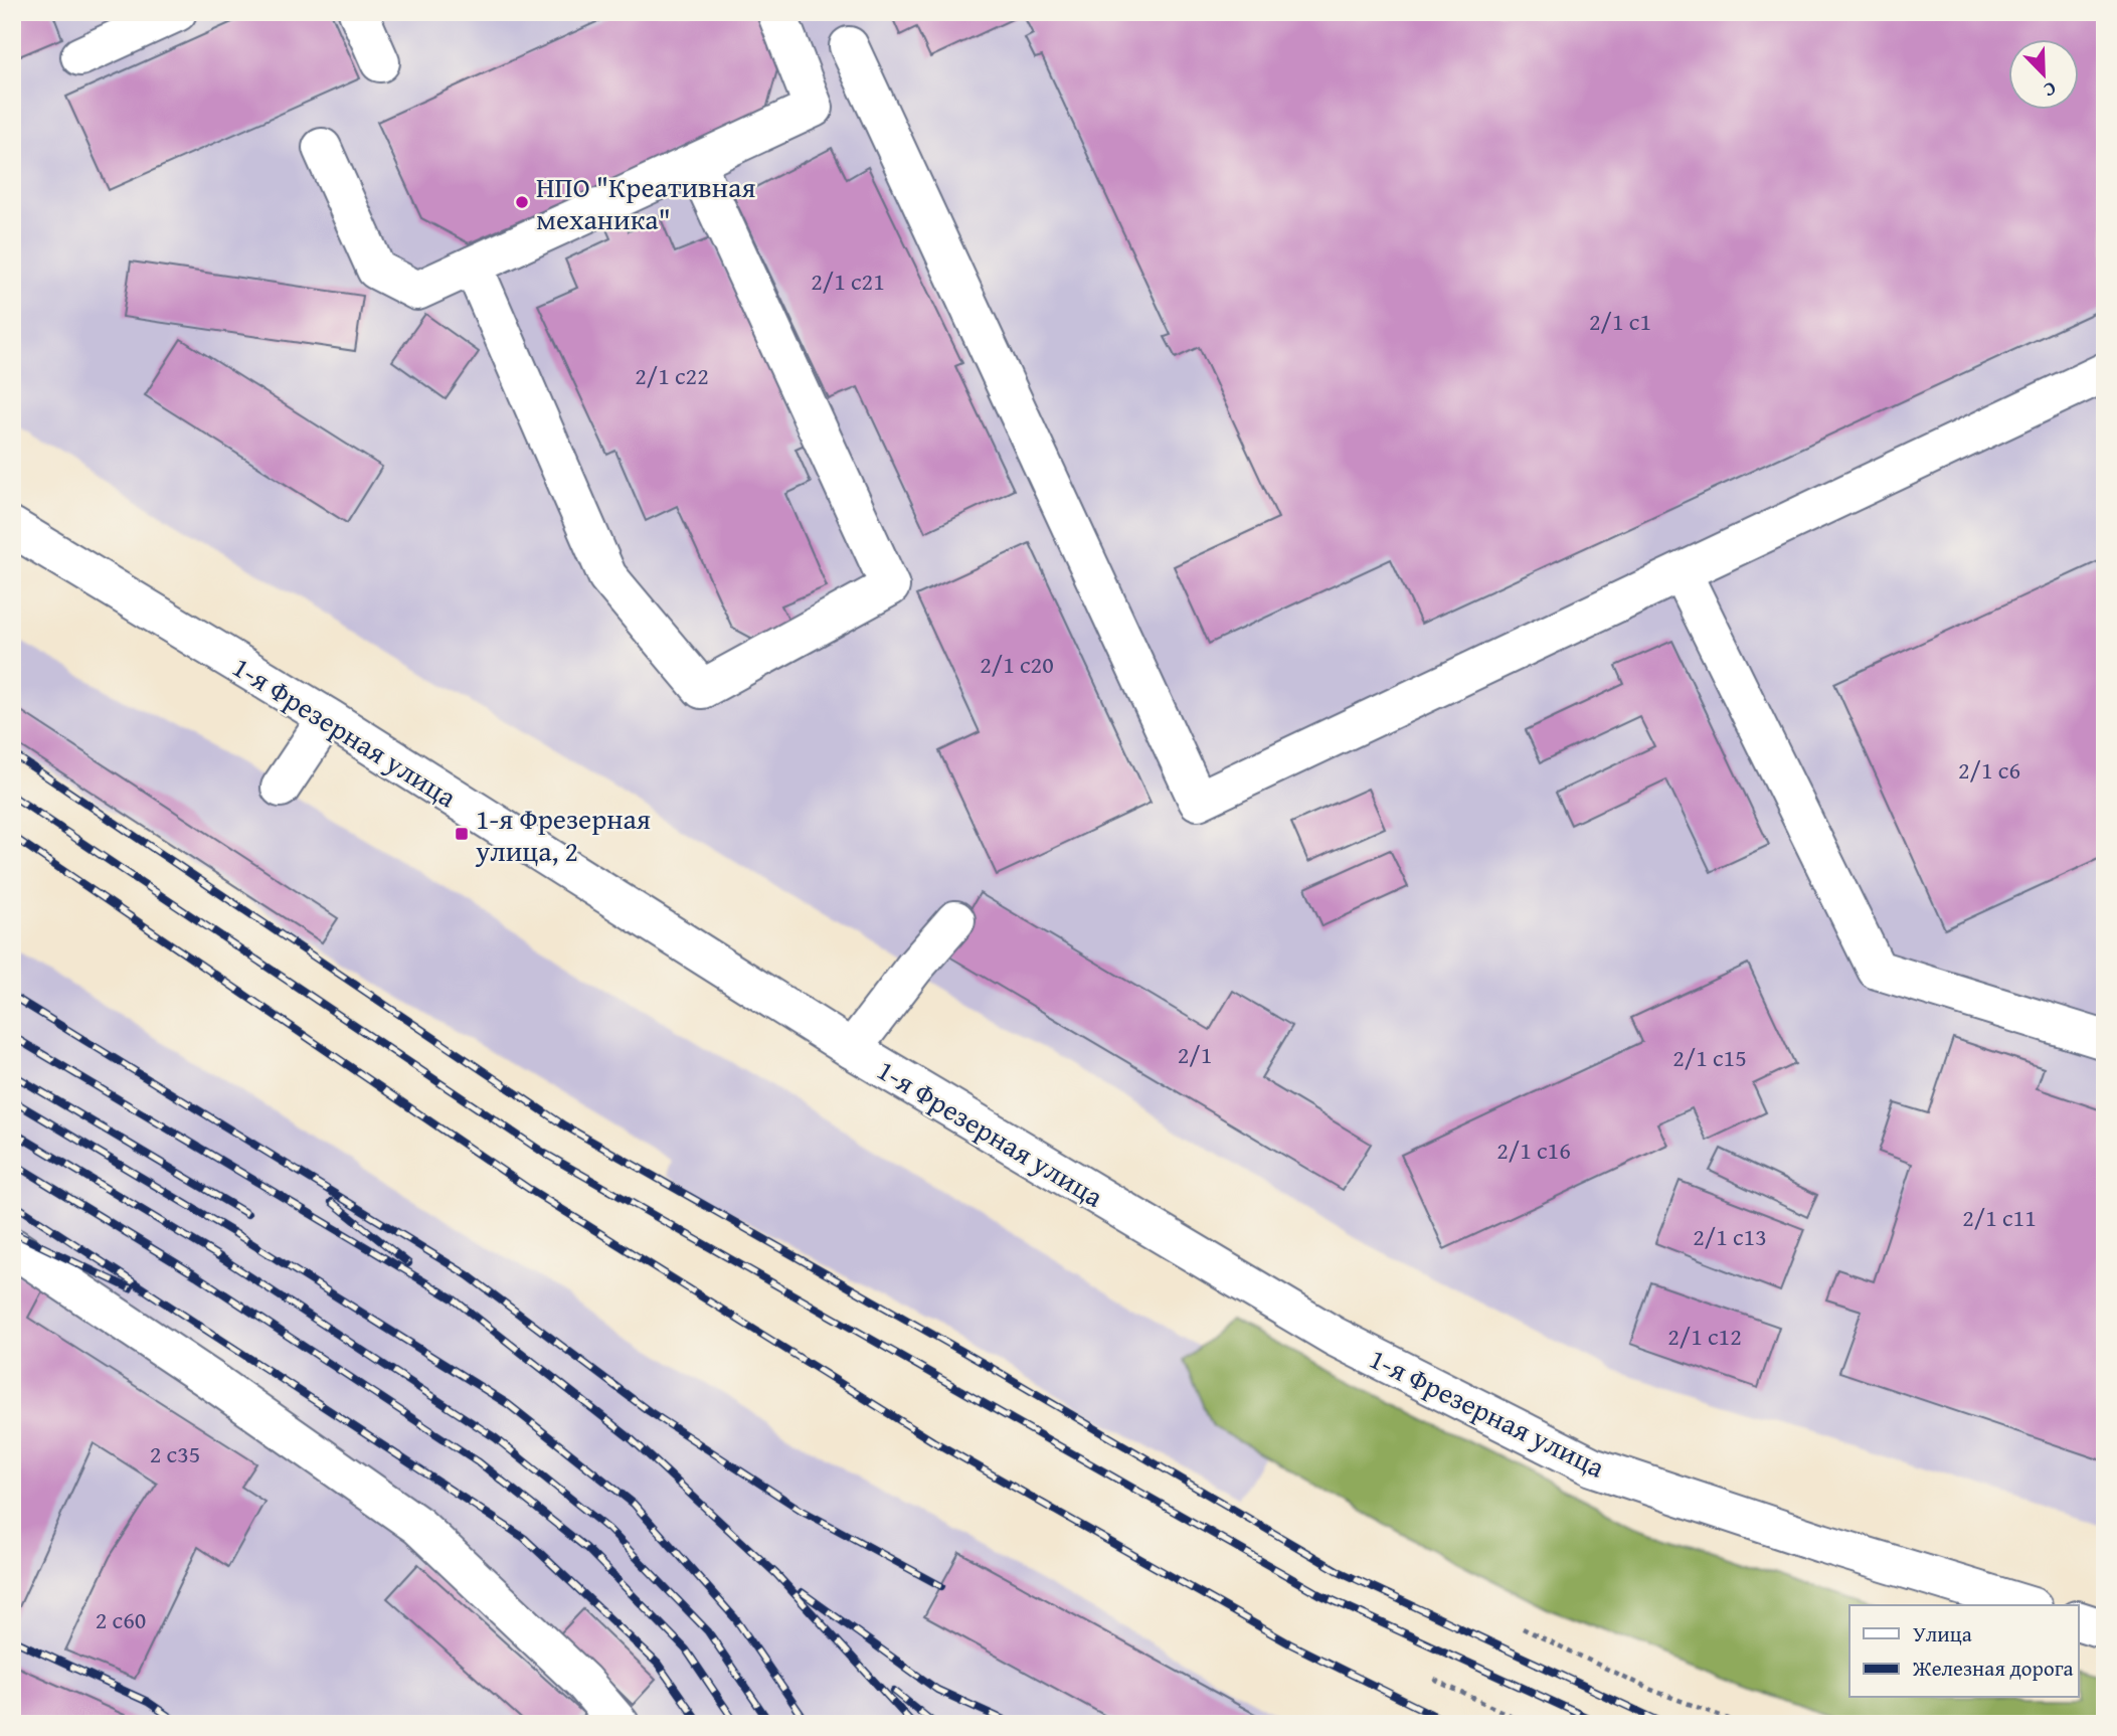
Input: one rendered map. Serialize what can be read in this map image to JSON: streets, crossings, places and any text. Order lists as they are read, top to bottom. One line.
{"streets":{"street":["1-я Фрезерная улица"]},"places":{"other":["НПО \"Креативная механика\""],"transit":["1-я Фрезерная улица, 2"]},"house_numbers":["2/1 c21","2/1 с1","2/1 c22","2/1 c20","2/1 с6","2/1","2/1 с15","2/1 с16","2/1 с11","2/1 с13","2/1 с12","2 с35","2 с60"],"legend":["Улица","Железная дорога"],"north":"bottom right"}
